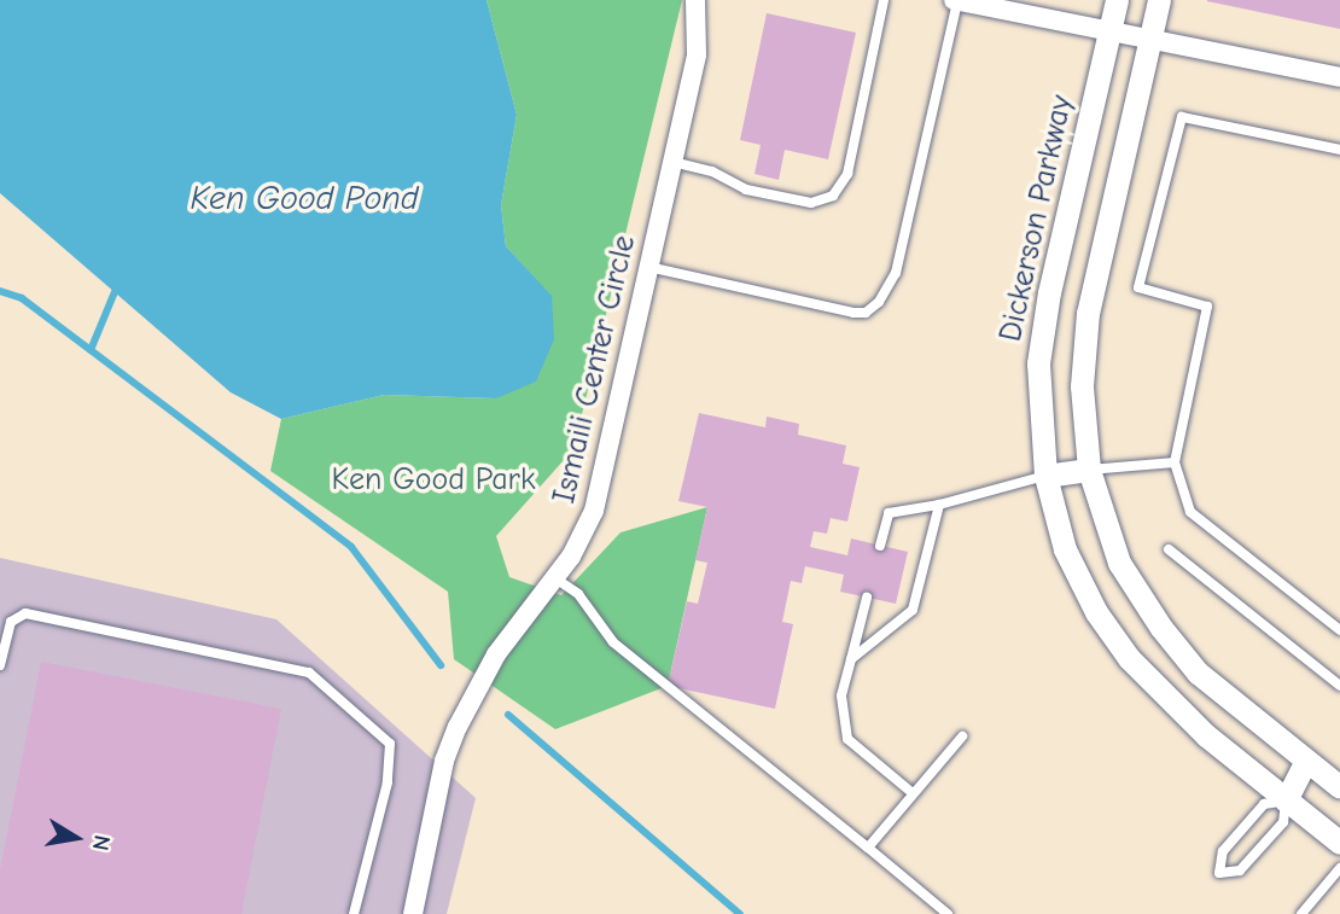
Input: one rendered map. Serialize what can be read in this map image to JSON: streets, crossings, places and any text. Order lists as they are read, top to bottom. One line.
{"streets":{"street":["Dickerson Parkway","Ismaili Center Circle"]},"water":["Ken Good Pond"],"parks":["Ken Good Park"],"north":"right"}
